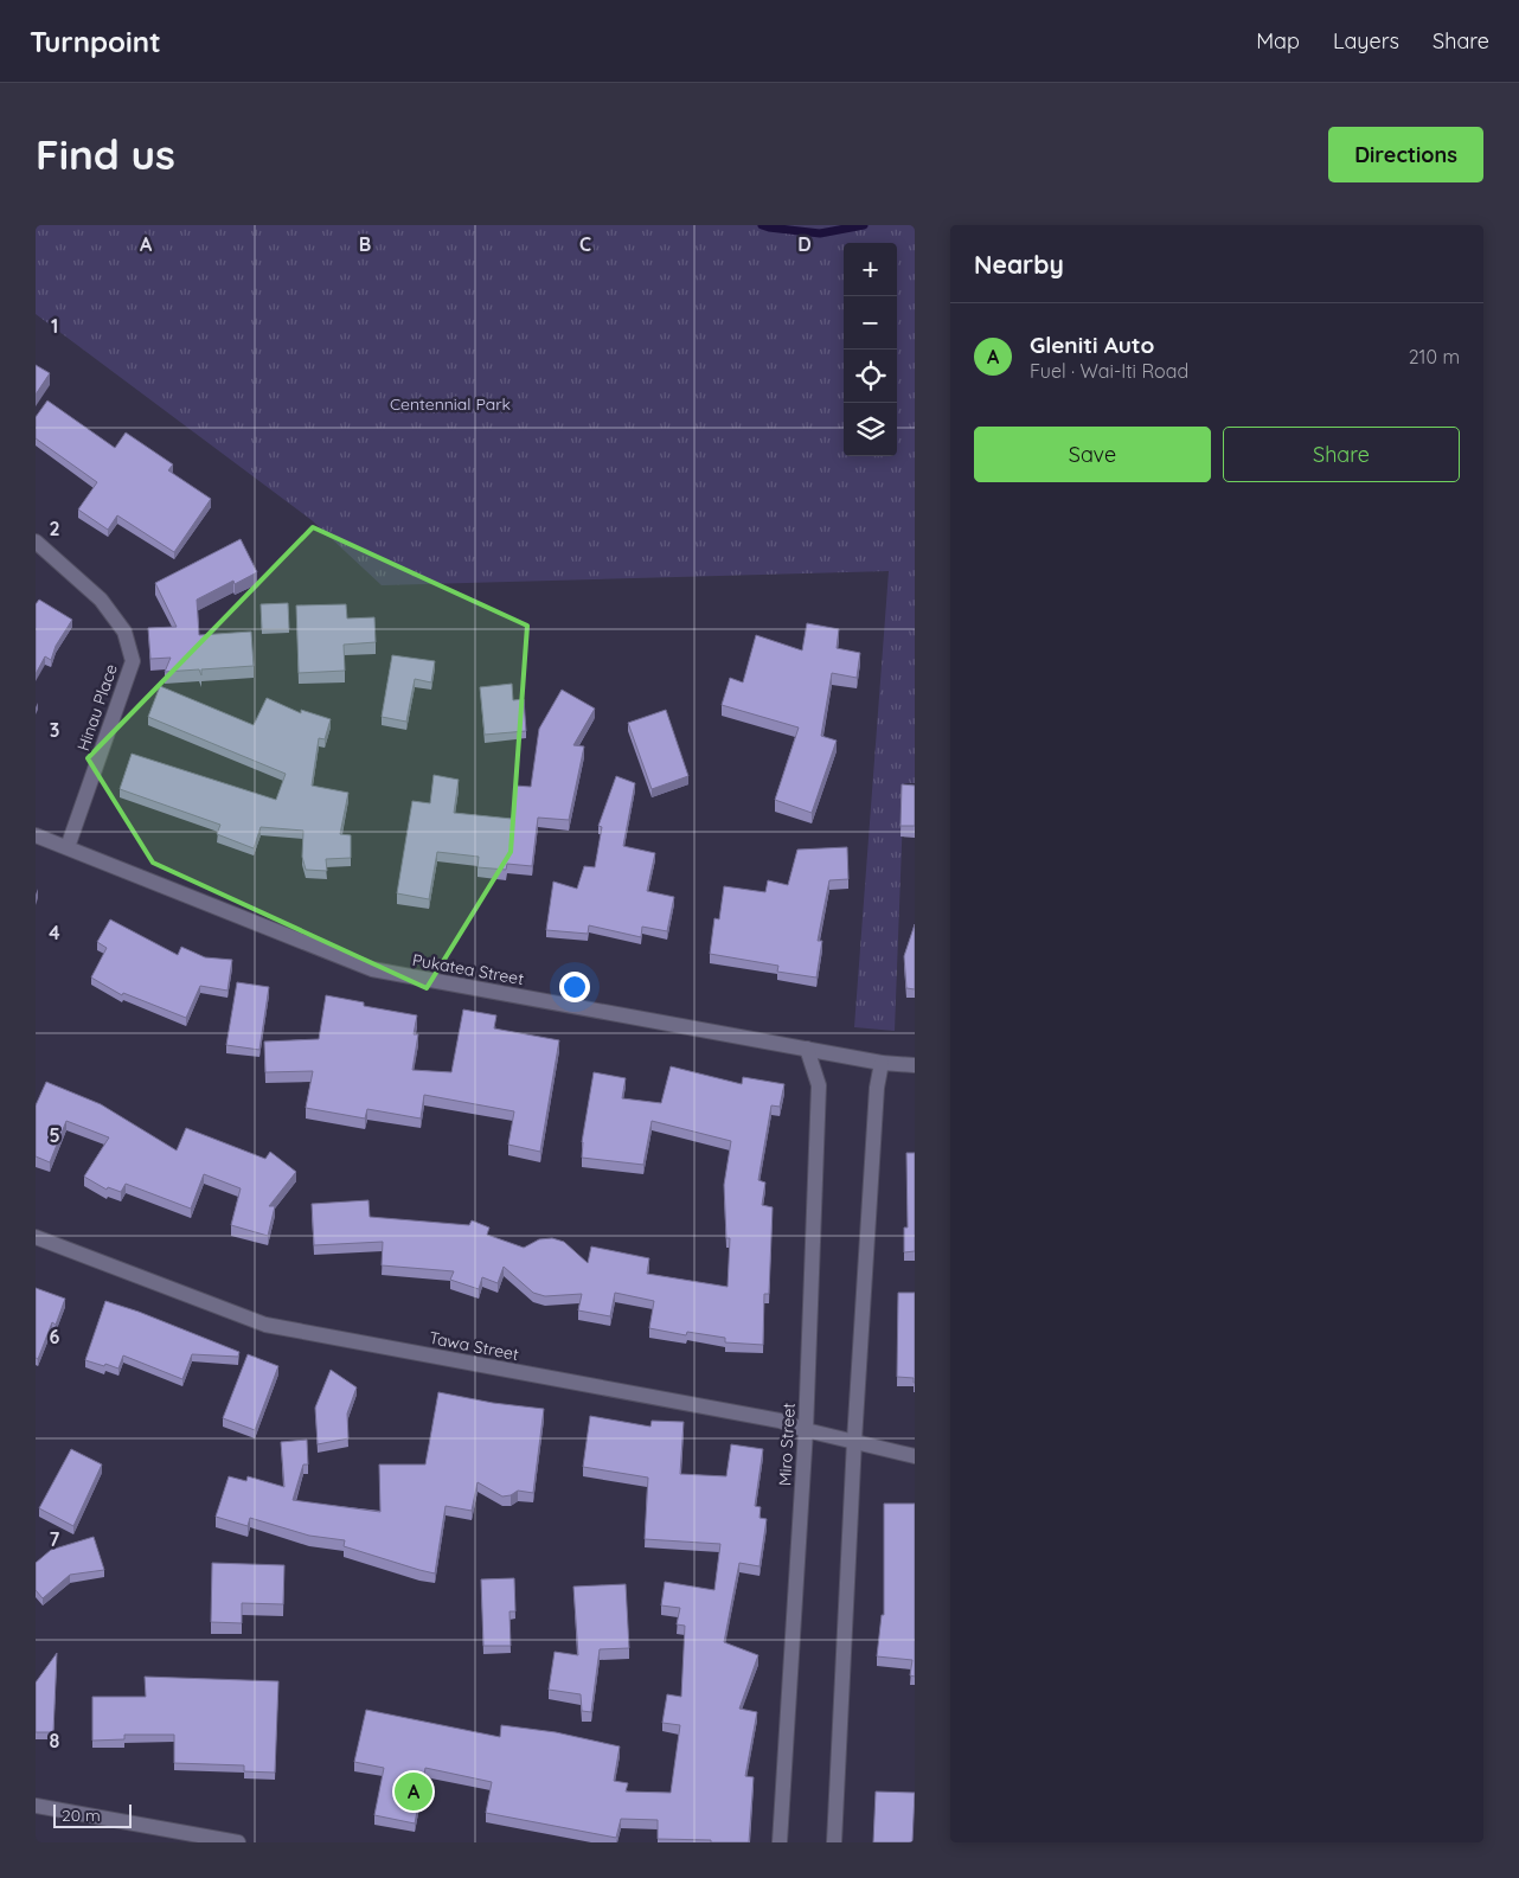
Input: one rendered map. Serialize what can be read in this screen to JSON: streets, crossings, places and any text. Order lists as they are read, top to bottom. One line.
{"streets":{"street":["Hinau Place","Pukatea Street","Tawa Street","Miro Street"]},"crossings":[["Hinau Place","Pukatea Street"],["Pukatea Street","Miro Street"],["Tawa Street","Miro Street"]],"parks":["Centennial Park"],"scale_bar":"20 m","page":{"header":"Turnpoint","nav":["Map","Layers","Share"],"buttons":["Directions",["Save","Share"]],"title":"Find us","heading":"Nearby","map_buttons":["+","−"],"list":[{"mark":"A","name":"Gleniti Auto","note":"Fuel · Wai-Iti Road","value":"210 m"}],"pins":"A","scale":"20 m"},"grid":{"columns":["A","B","C","D"],"rows":["1","2","3","4","5","6","7","8"]}}
